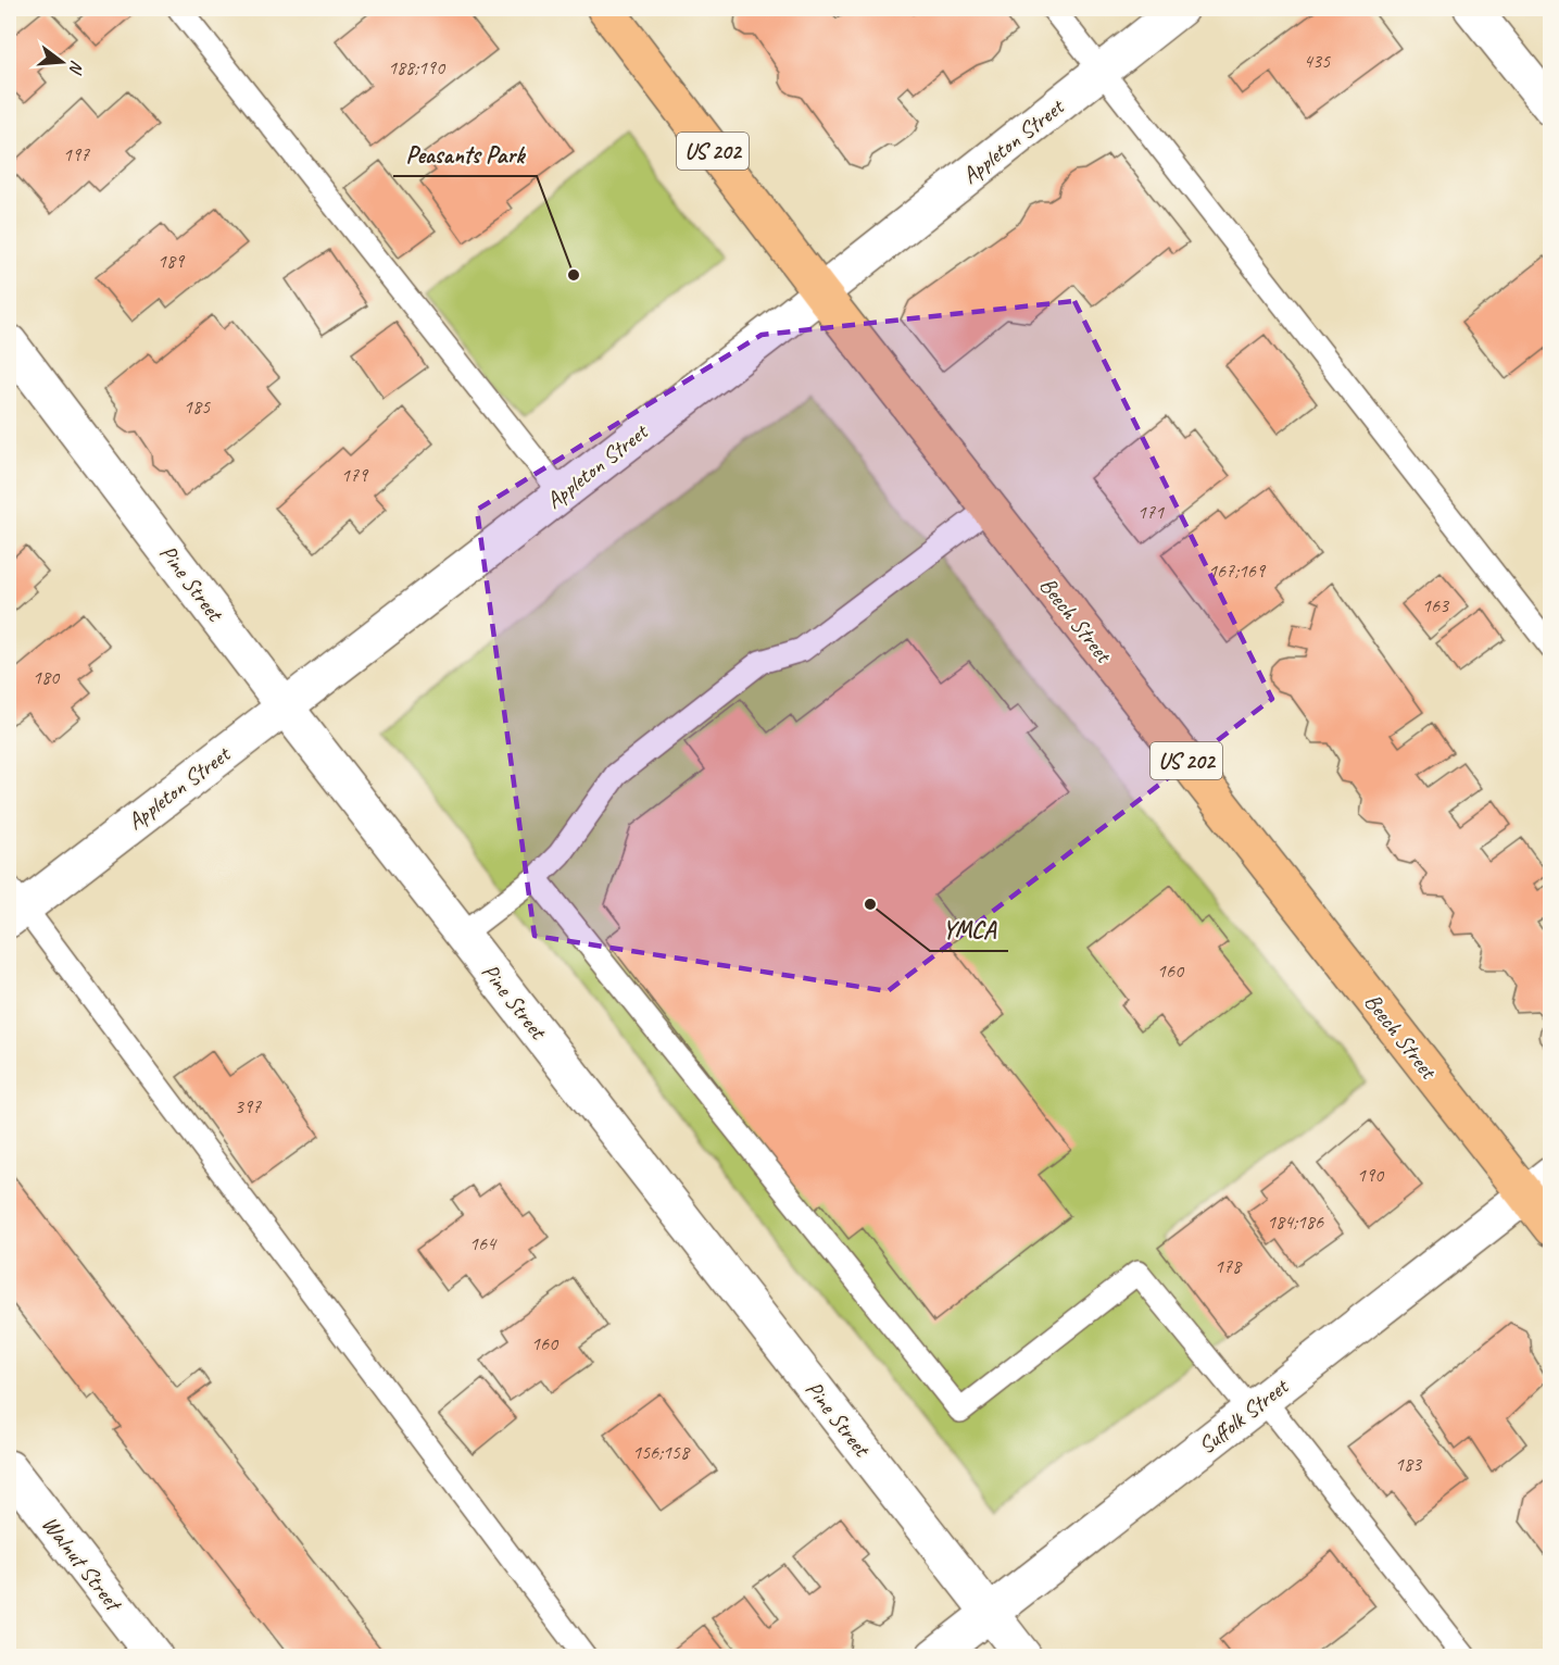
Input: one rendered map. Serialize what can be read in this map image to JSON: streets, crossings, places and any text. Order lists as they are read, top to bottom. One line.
{"streets":{"main road":["US 202","Beech Street"],"street":["Appleton Street","Pine Street","Suffolk Street","Walnut Street"]},"crossings":[["Appleton Street","Pine Street"],["Appleton Street","Beech Street"],["Pine Street","Suffolk Street"],["Beech Street","Suffolk Street"]],"places":["Peasants Park","YMCA"],"house_numbers":["435","188;190","197","189","185","179","171","167;169","163","180","160","397","190","184;186","164","178","160","156;158","183"],"north":"right"}
